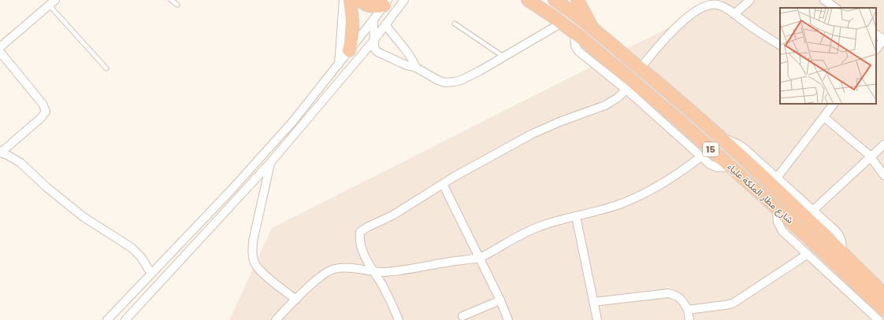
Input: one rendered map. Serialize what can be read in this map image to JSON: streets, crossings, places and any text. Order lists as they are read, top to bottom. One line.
{"streets":{"highway":["15","شارع مطار الملكة علياء"]}}
